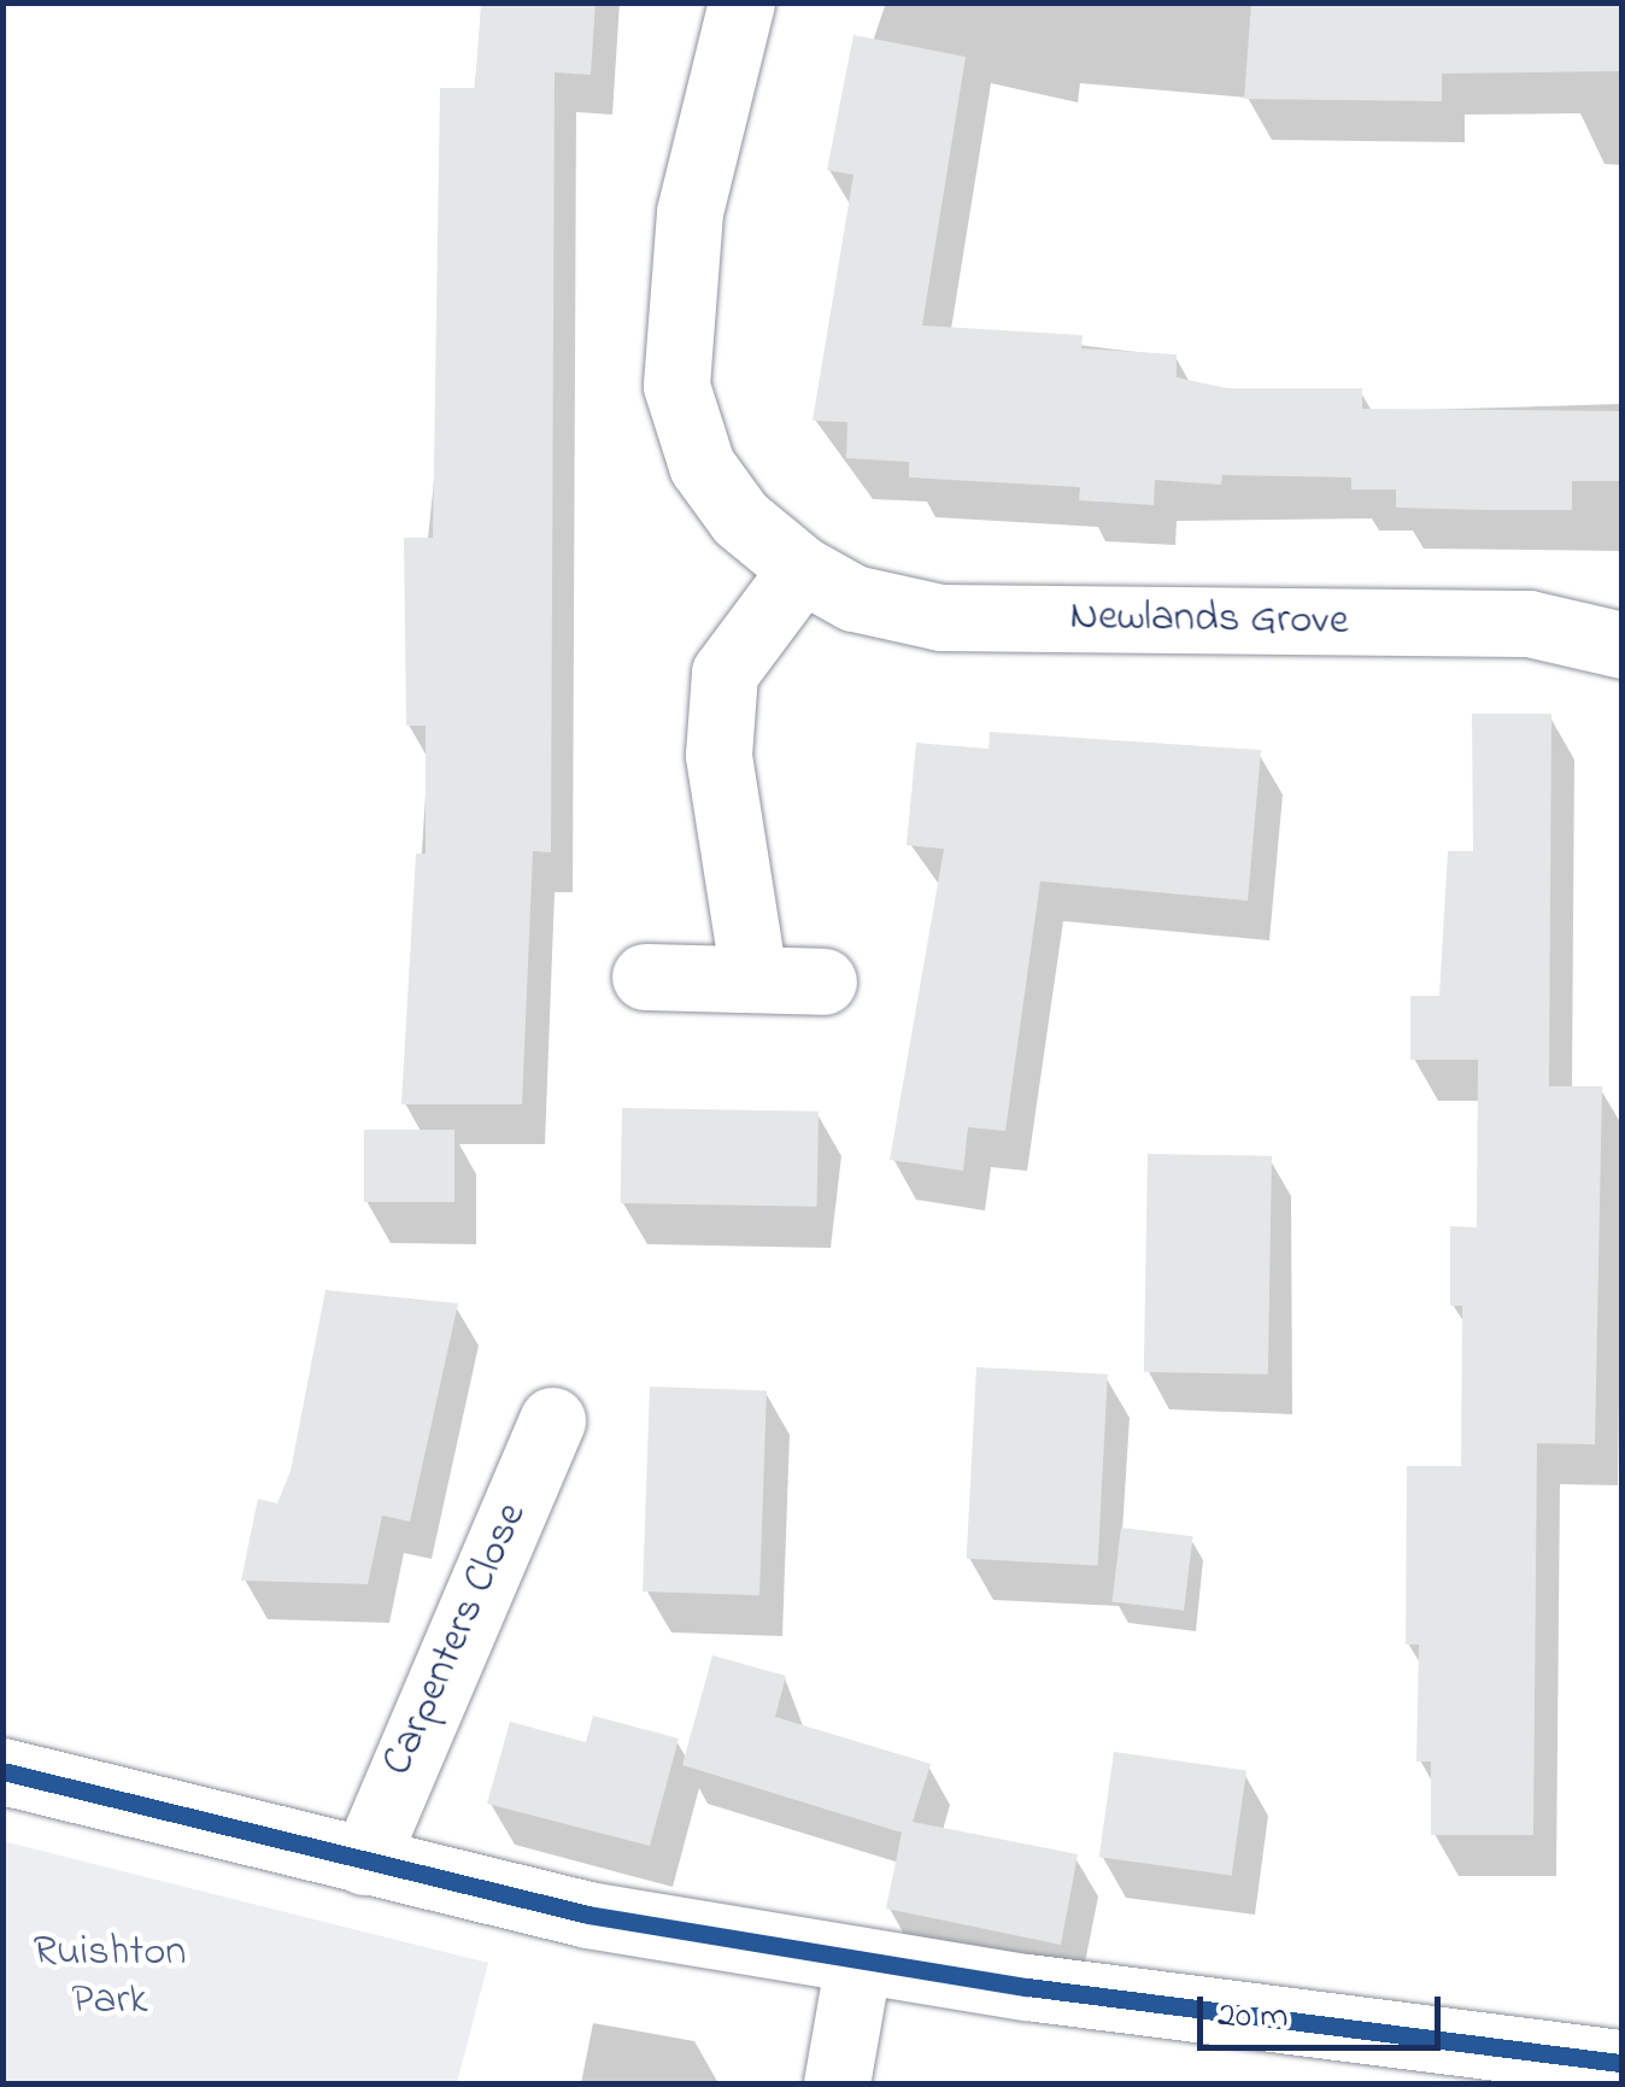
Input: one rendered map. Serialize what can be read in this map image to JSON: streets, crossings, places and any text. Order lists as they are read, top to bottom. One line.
{"streets":{"street":["Newlands Grove","Carpenters Close"]},"parks":["Ruishton Park"],"scale_bar":"20 m"}
